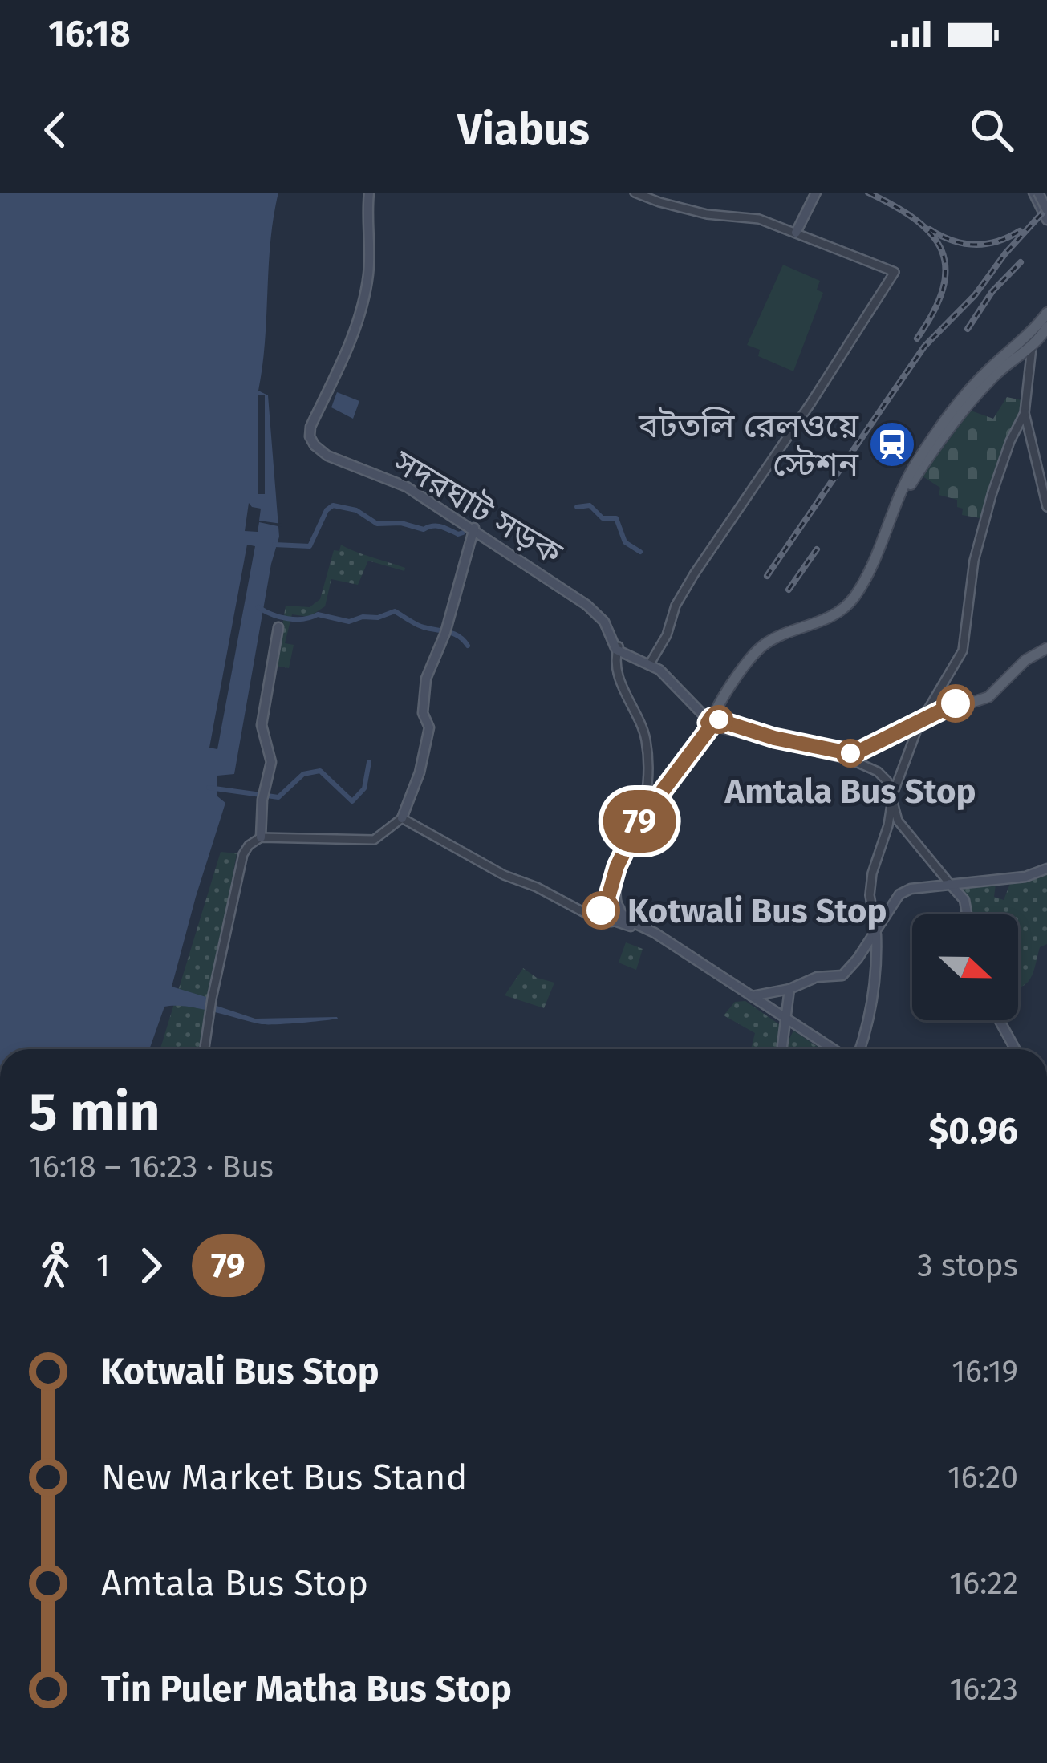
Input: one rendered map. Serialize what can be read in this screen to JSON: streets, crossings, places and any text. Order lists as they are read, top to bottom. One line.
{"streets":{"main road":["সদরঘাট সড়ক"]},"places":{"station":["বটতলি রেলওয়ে স্টেশন"],"other":["Amtala Bus Stop","Kotwali Bus Stop"]},"lines":["bus line 79"],"north":"right","page":{"status":"16:18","header":"Viabus","on_map":"79","heading":["5 min","16:18 – 16:23 · Bus","$0.96"],"legs":["1","79","3 stops"],"list":[{"name":"Kotwali Bus Stop","value":"16:19"},{"name":"New Market Bus Stand","value":"16:20"},{"name":"Amtala Bus Stop","value":"16:22"},{"name":"Tin Puler Matha Bus Stop","value":"16:23"}]}}
